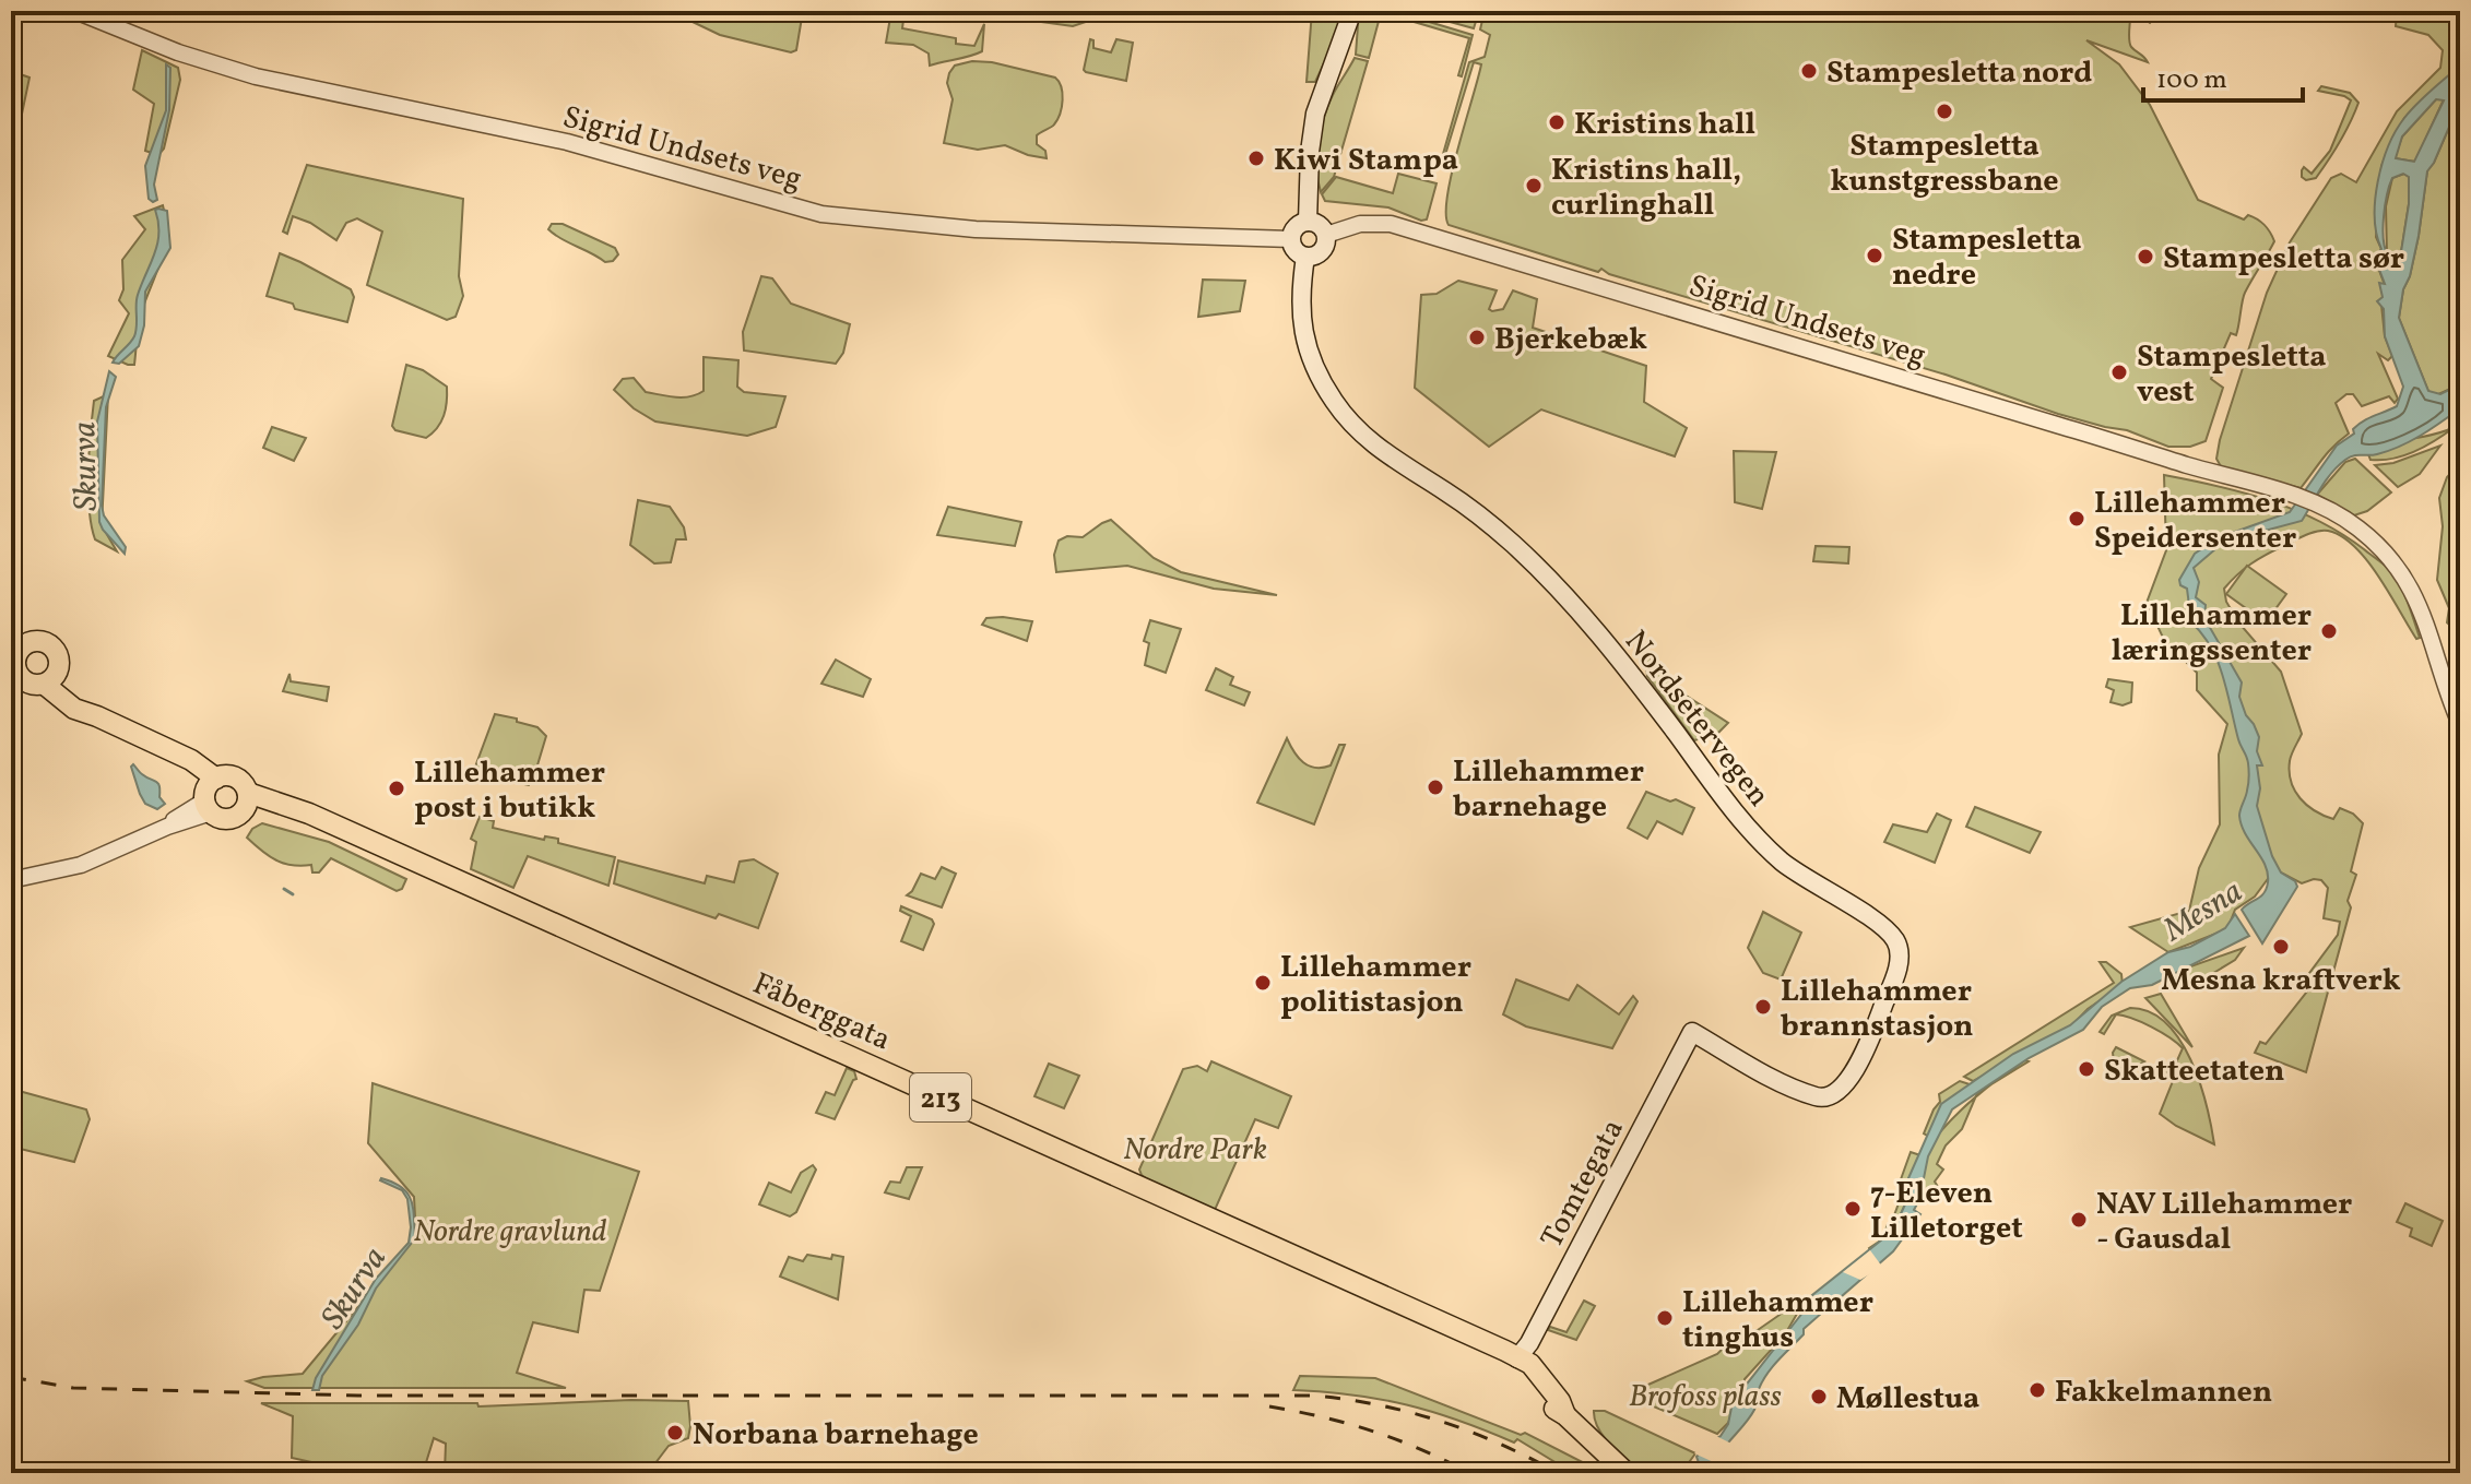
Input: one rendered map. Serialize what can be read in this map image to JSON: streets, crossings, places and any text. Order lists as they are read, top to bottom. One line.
{"streets":{"main road":["Nordsetervegen","Fåberggata","213","Tomtegata"],"street":["Sigrid Undsets veg"]},"crossings":[["Sigrid Undsets veg","Nordsetervegen"],["Nordsetervegen","Tomtegata"],["Fåberggata","213"],["Fåberggata","Tomtegata"]],"water":["Skurva","Mesna"],"parks":["Nordre Park","Nordre gravlund","Brofoss plass"],"places":["Stampesletta nord","Stampesletta kunstgressbane","Kristins hall","Kiwi Stampa","Kristins hall, curlinghall","Stampesletta nedre","Stampesletta sør","Bjerkebæk","Stampesletta vest","Lillehammer Speidersenter","Lillehammer læringssenter","Lillehammer barnehage","Lillehammer post i butikk","Mesna kraftverk","Lillehammer politistasjon","Lillehammer brannstasjon","Skatteetaten","7-Eleven Lilletorget","NAV Lillehammer - Gausdal","Lillehammer tinghus","Fakkelmannen","Møllestua","Norbana barnehage"],"scale_bar":"100 m"}
